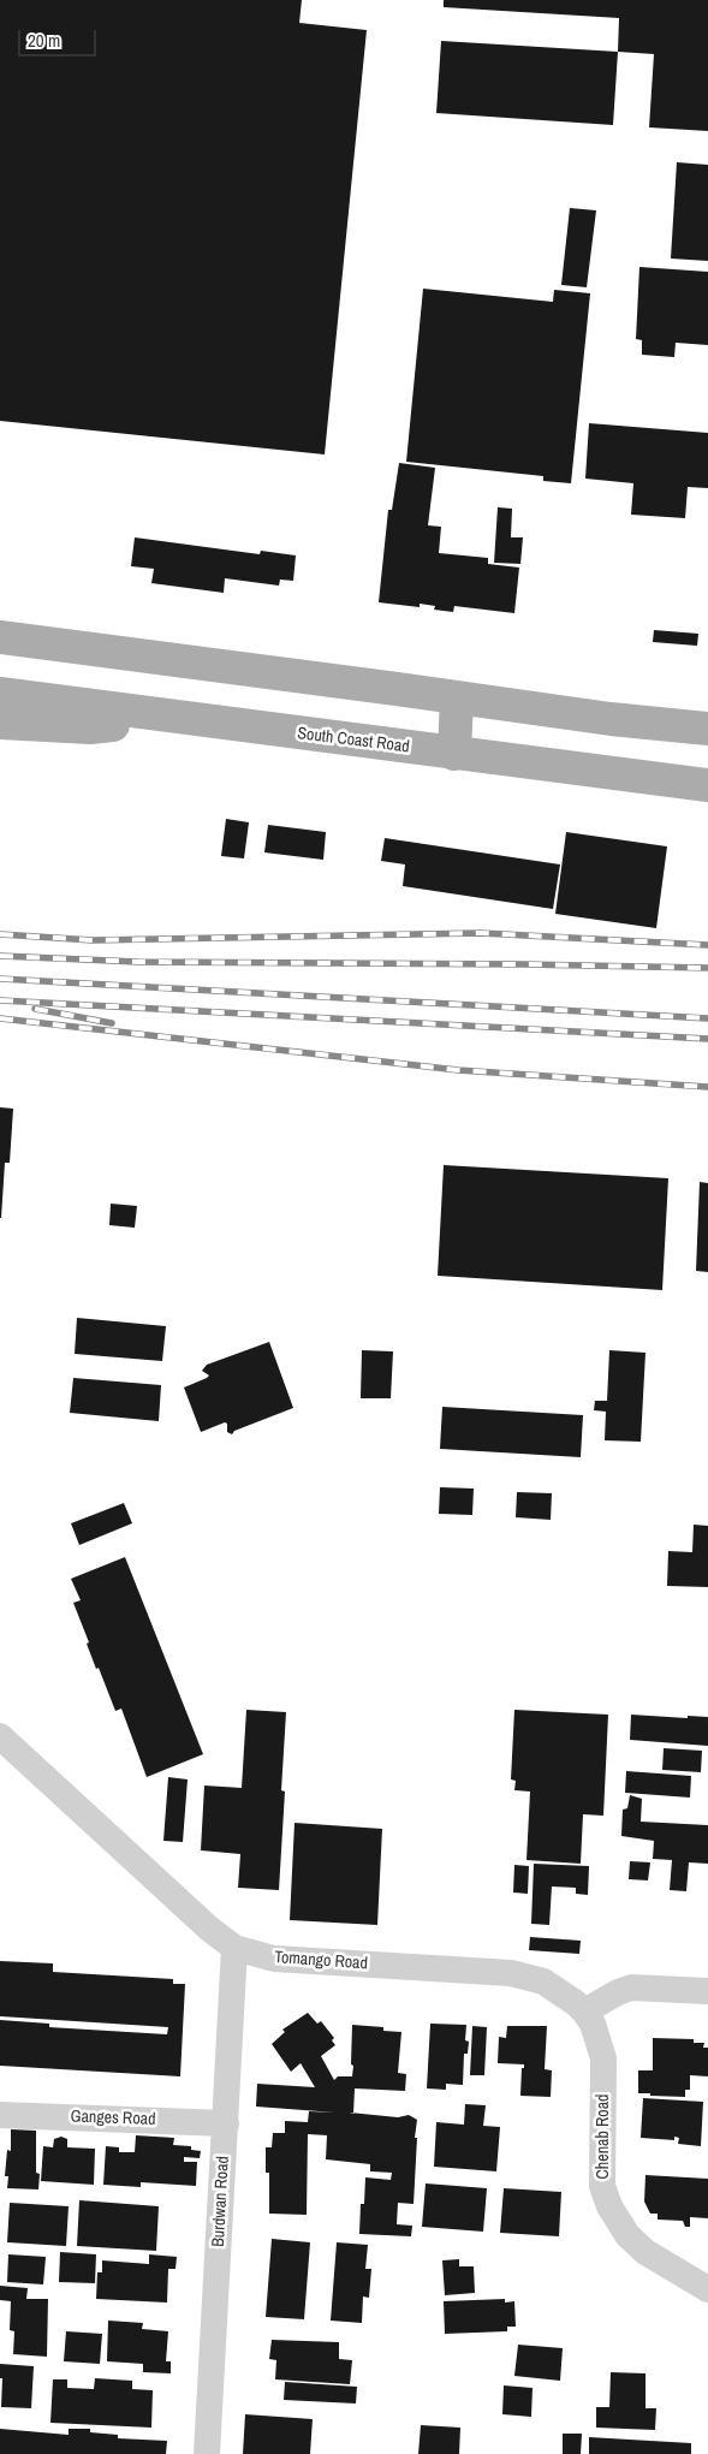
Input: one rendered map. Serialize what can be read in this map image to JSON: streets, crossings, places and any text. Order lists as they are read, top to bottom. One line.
{"streets":{"main road":["South Coast Road"],"street":["Tomango Road","Ganges Road","Chenab Road","Burdwan Road"]},"crossings":[["Tomango Road","Chenab Road"],["Tomango Road","Burdwan Road"],["Ganges Road","Burdwan Road"]],"scale_bar":"20 m"}
